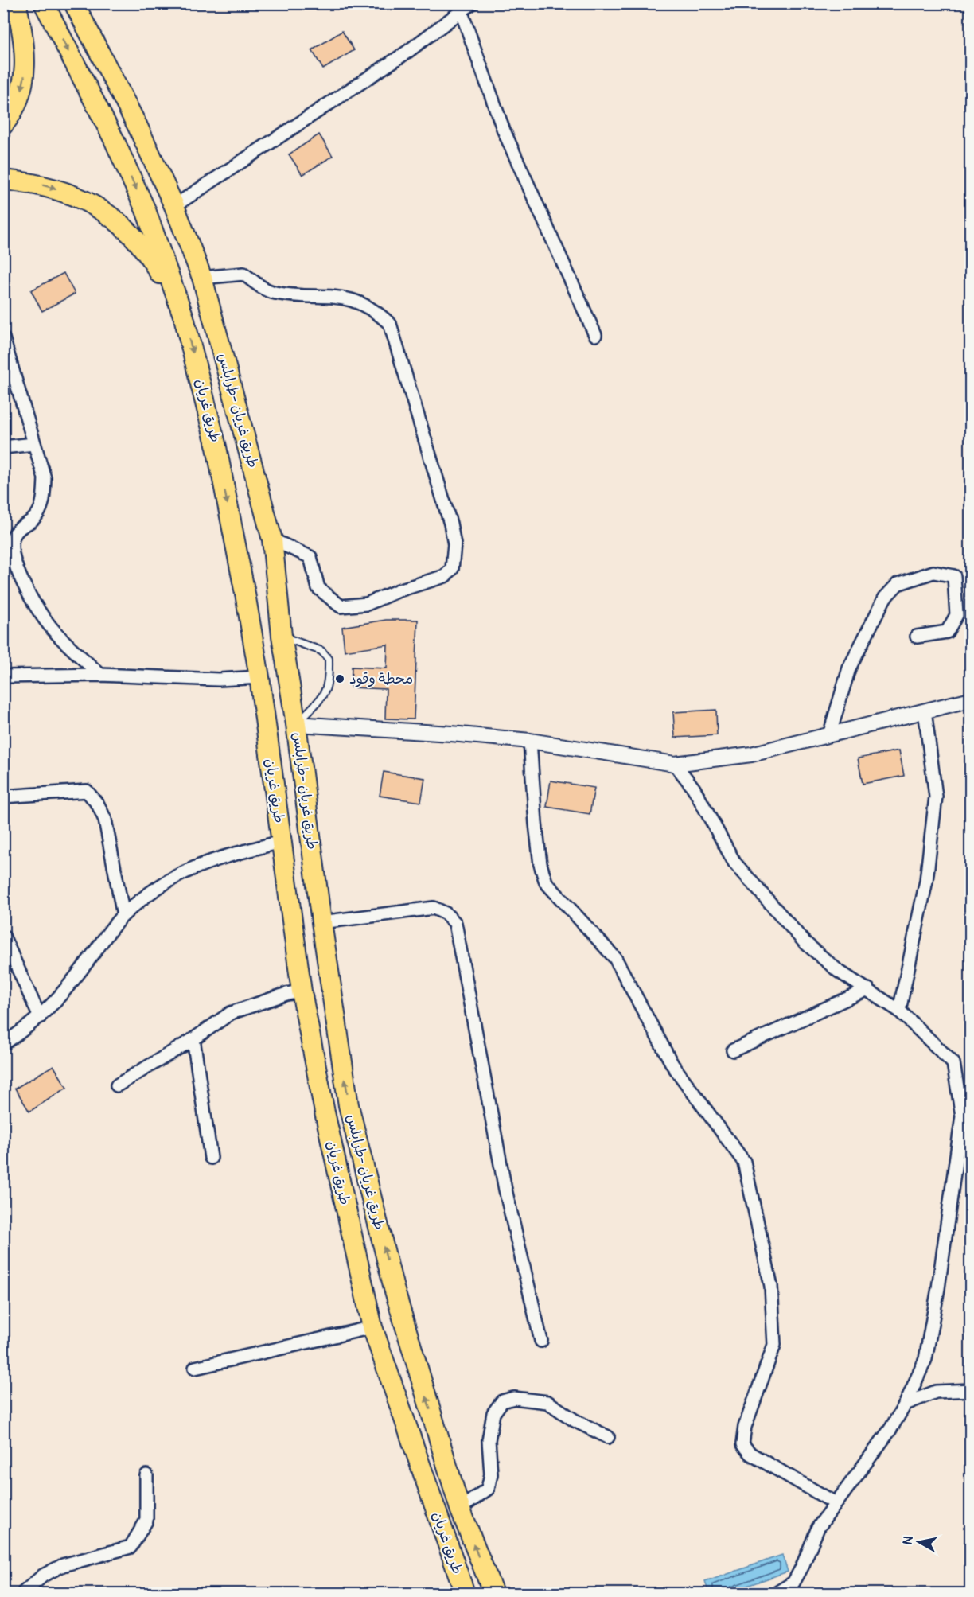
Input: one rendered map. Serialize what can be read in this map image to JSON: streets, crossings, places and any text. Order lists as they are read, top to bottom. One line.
{"streets":{"highway":["طريق غريان","طريق غريان -طرابلس"]},"one_way":["طريق غريان","طريق غريان -طرابلس"],"places":["محطة وقود"],"north":"left"}
